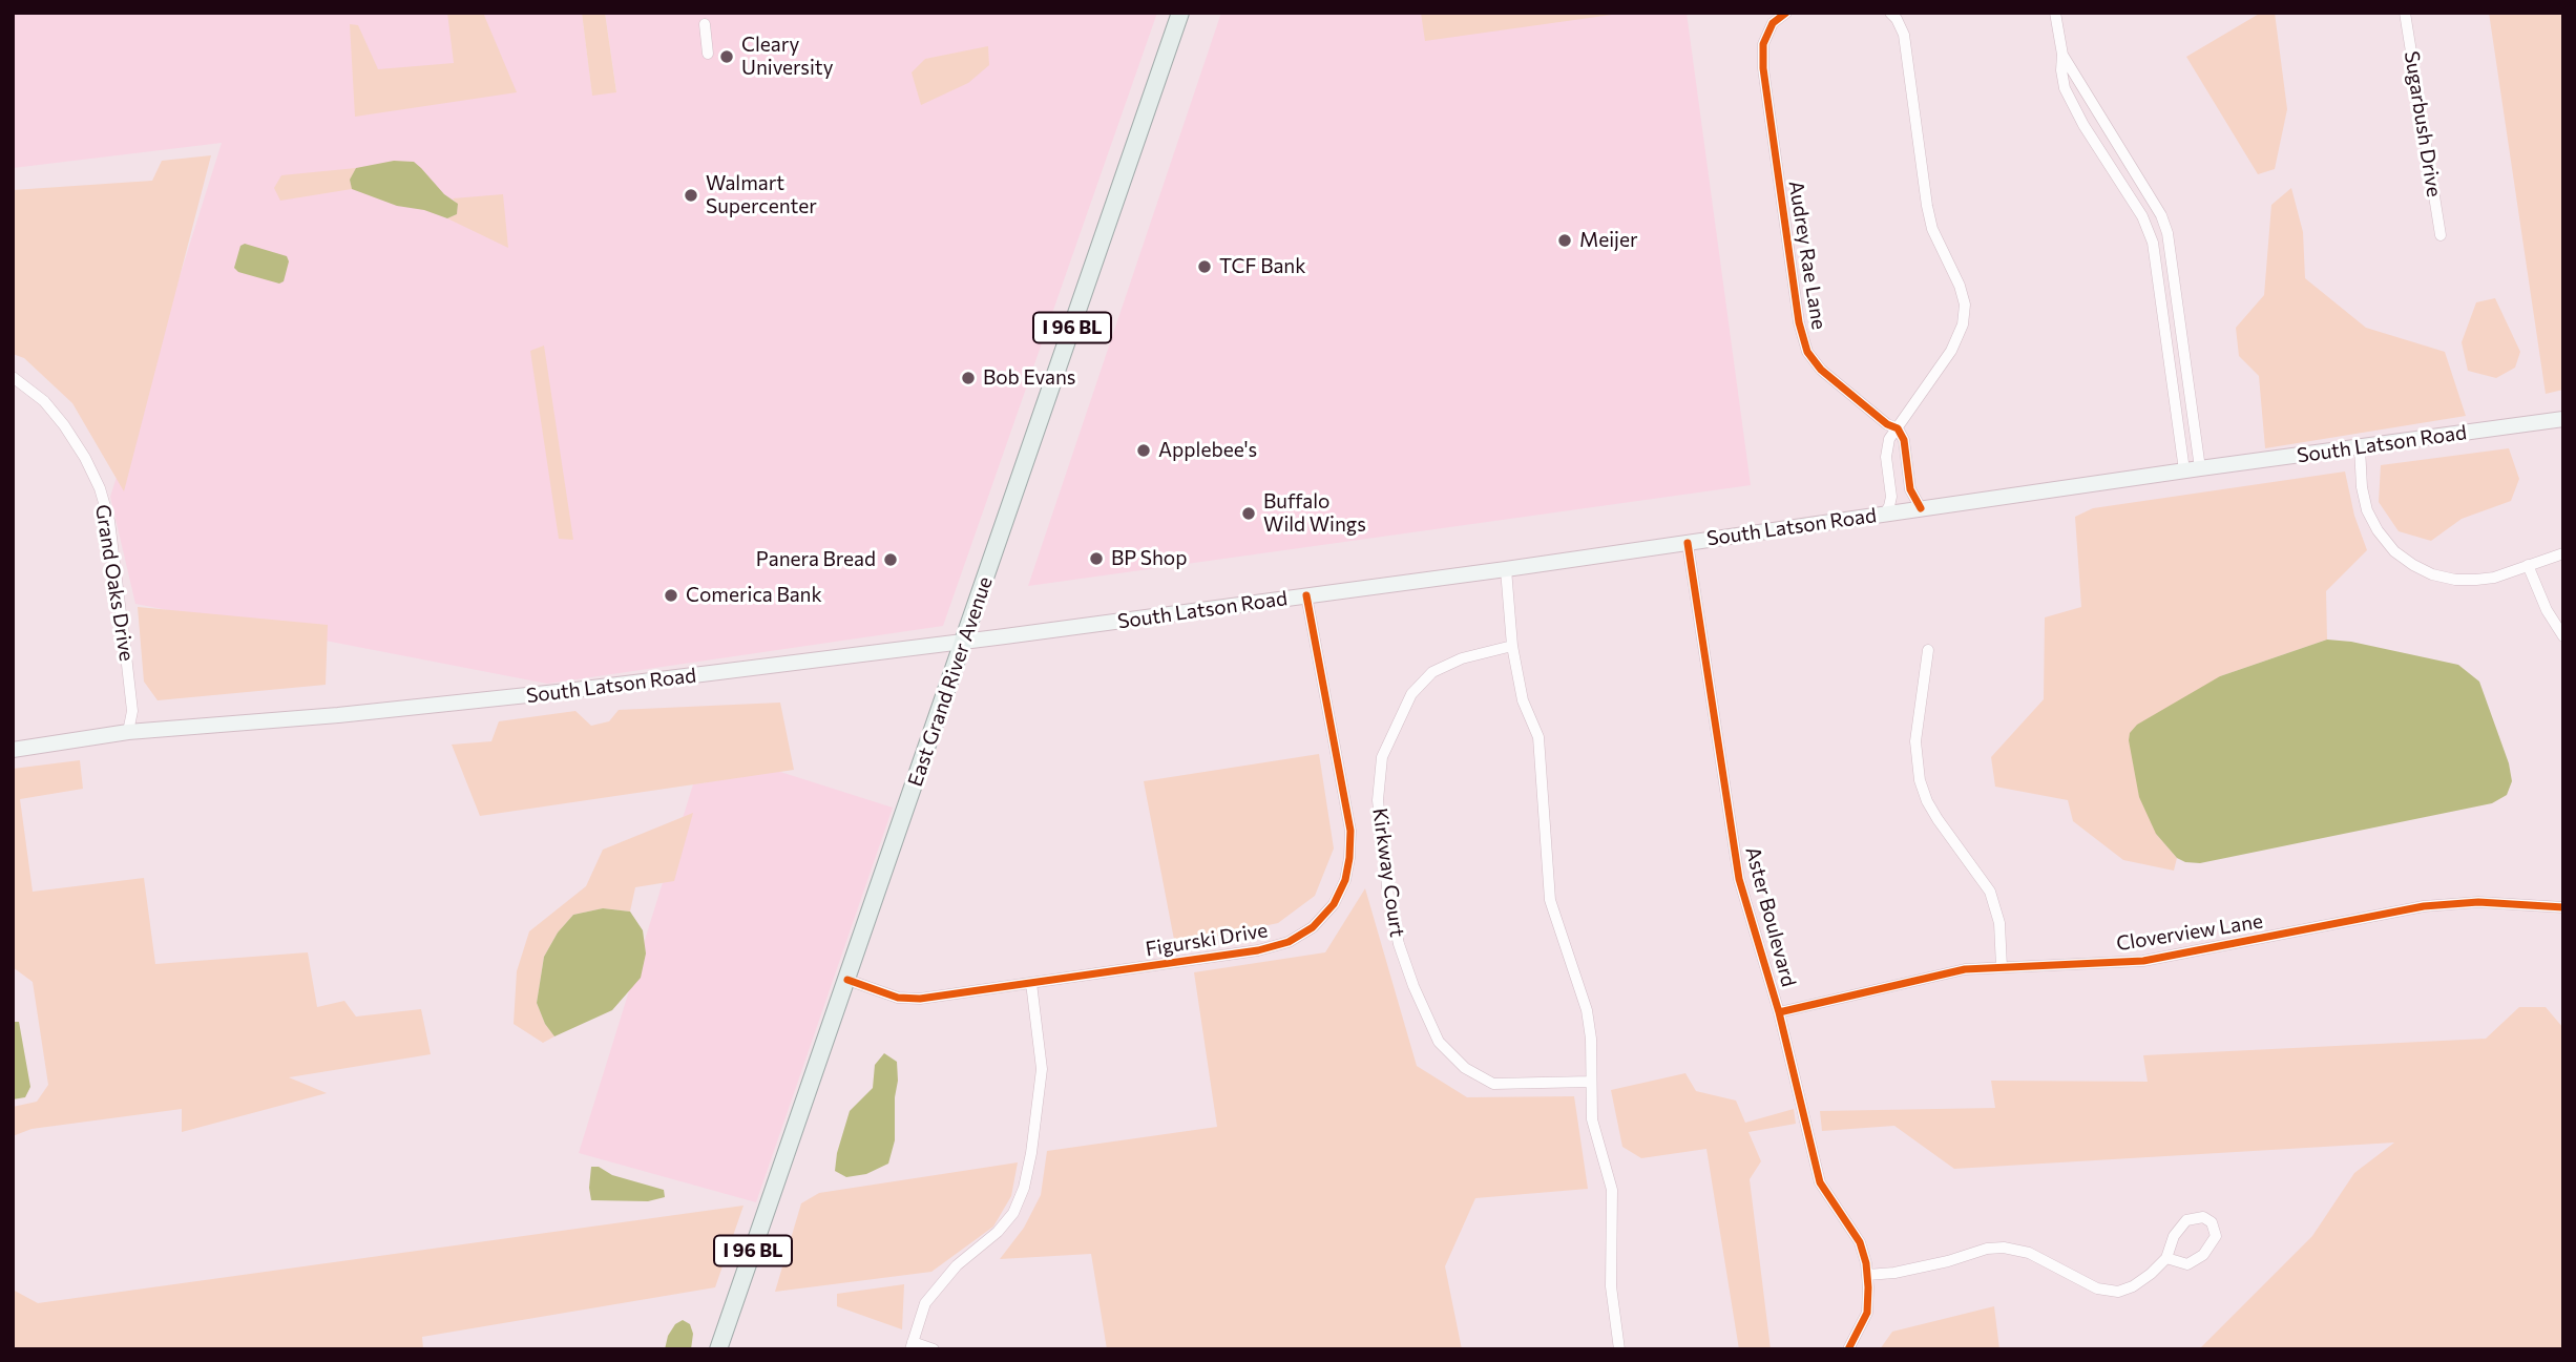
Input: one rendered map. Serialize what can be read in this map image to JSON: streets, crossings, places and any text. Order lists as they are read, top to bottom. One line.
{"streets":{"main road":["I 96 BL","South Latson Road","East Grand River Avenue"],"street":["Sugarbush Drive","Audrey Rae Lane","Grand Oaks Drive","Kirkway Court","Aster Boulevard","Cloverview Lane","Figurski Drive"]},"crossings":[["South Latson Road","Grand Oaks Drive"],["South Latson Road","East Grand River Avenue"],["South Latson Road","Aster Boulevard"],["South Latson Road","Figurski Drive"],["East Grand River Avenue","Figurski Drive"],["Aster Boulevard","Cloverview Lane"]],"places":["Cleary University","Walmart Supercenter","Meijer","TCF Bank","Bob Evans","Applebee's","Buffalo Wild Wings","BP Shop","Panera Bread","Comerica Bank"]}
